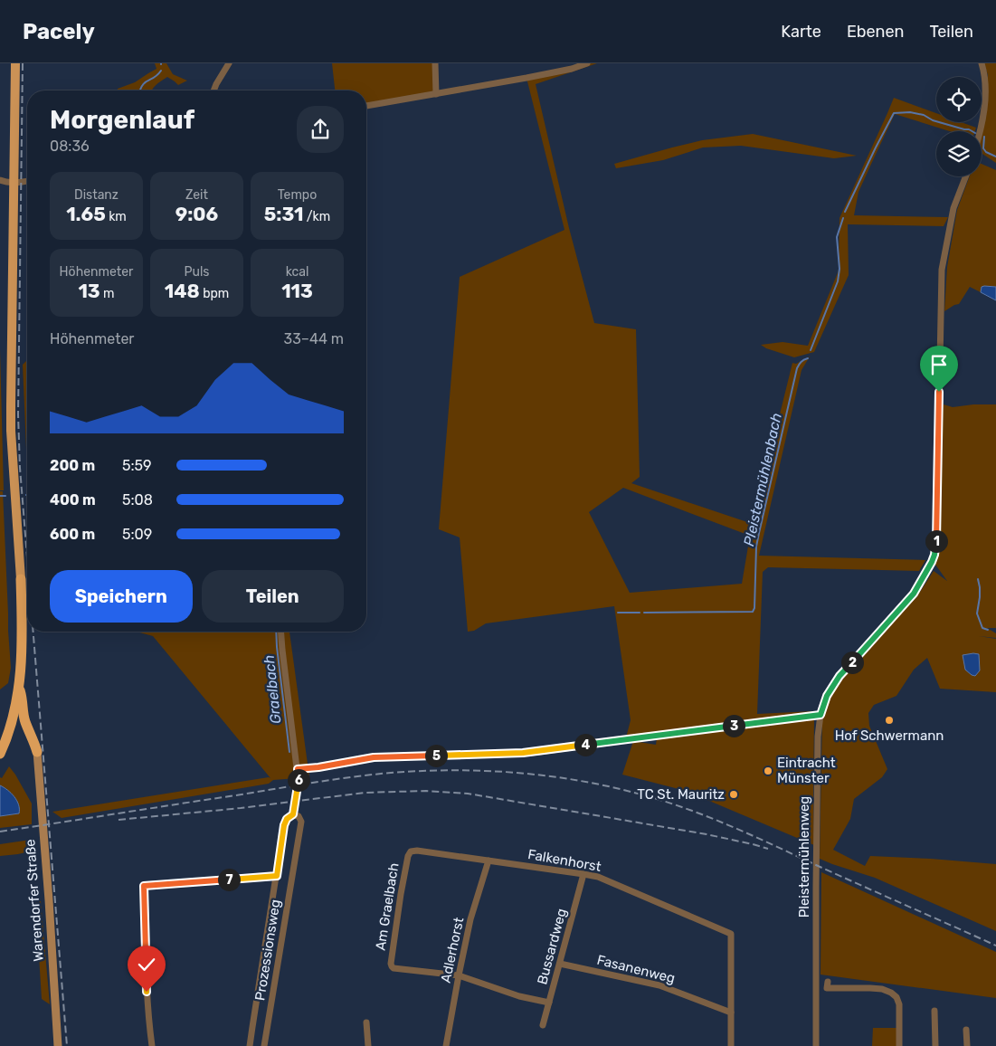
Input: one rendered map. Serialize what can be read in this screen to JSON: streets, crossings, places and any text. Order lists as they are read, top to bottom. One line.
{"streets":{"main road":["Warendorfer Straße"],"street":["Pleistermühlenweg","Falkenhorst","Am Graelbach","Bussardweg","Prozessionsweg","Adlerhorst","Fasanenweg"]},"crossings":[["Falkenhorst","Am Graelbach"],["Falkenhorst","Bussardweg"],["Falkenhorst","Adlerhorst"],["Falkenhorst","Fasanenweg"],["Am Graelbach","Adlerhorst"],["Bussardweg","Fasanenweg"]],"water":["Pleistermühlenbach","Graelbach"],"places":["Hof Schwermann","Eintracht Münster","TC St. Mauritz"],"page":{"header":"Pacely","nav":["Karte","Ebenen","Teilen"],"heading":["Morgenlauf","08:36"],"stats":[["Distanz","1.65 km"],["Zeit","9:06"],["Tempo","5:31 /km"],["Höhenmeter","13 m"],["Puls","148 bpm"],["kcal","113"]],"chart":["Höhenmeter","33–44 m"],"list":[{"name":"200 m","note":"5:59"},{"name":"400 m","note":"5:08"},{"name":"600 m","note":"5:09"}],"pins":["1","2","3","4","5","6","7"],"buttons":["Speichern","Teilen"]}}
